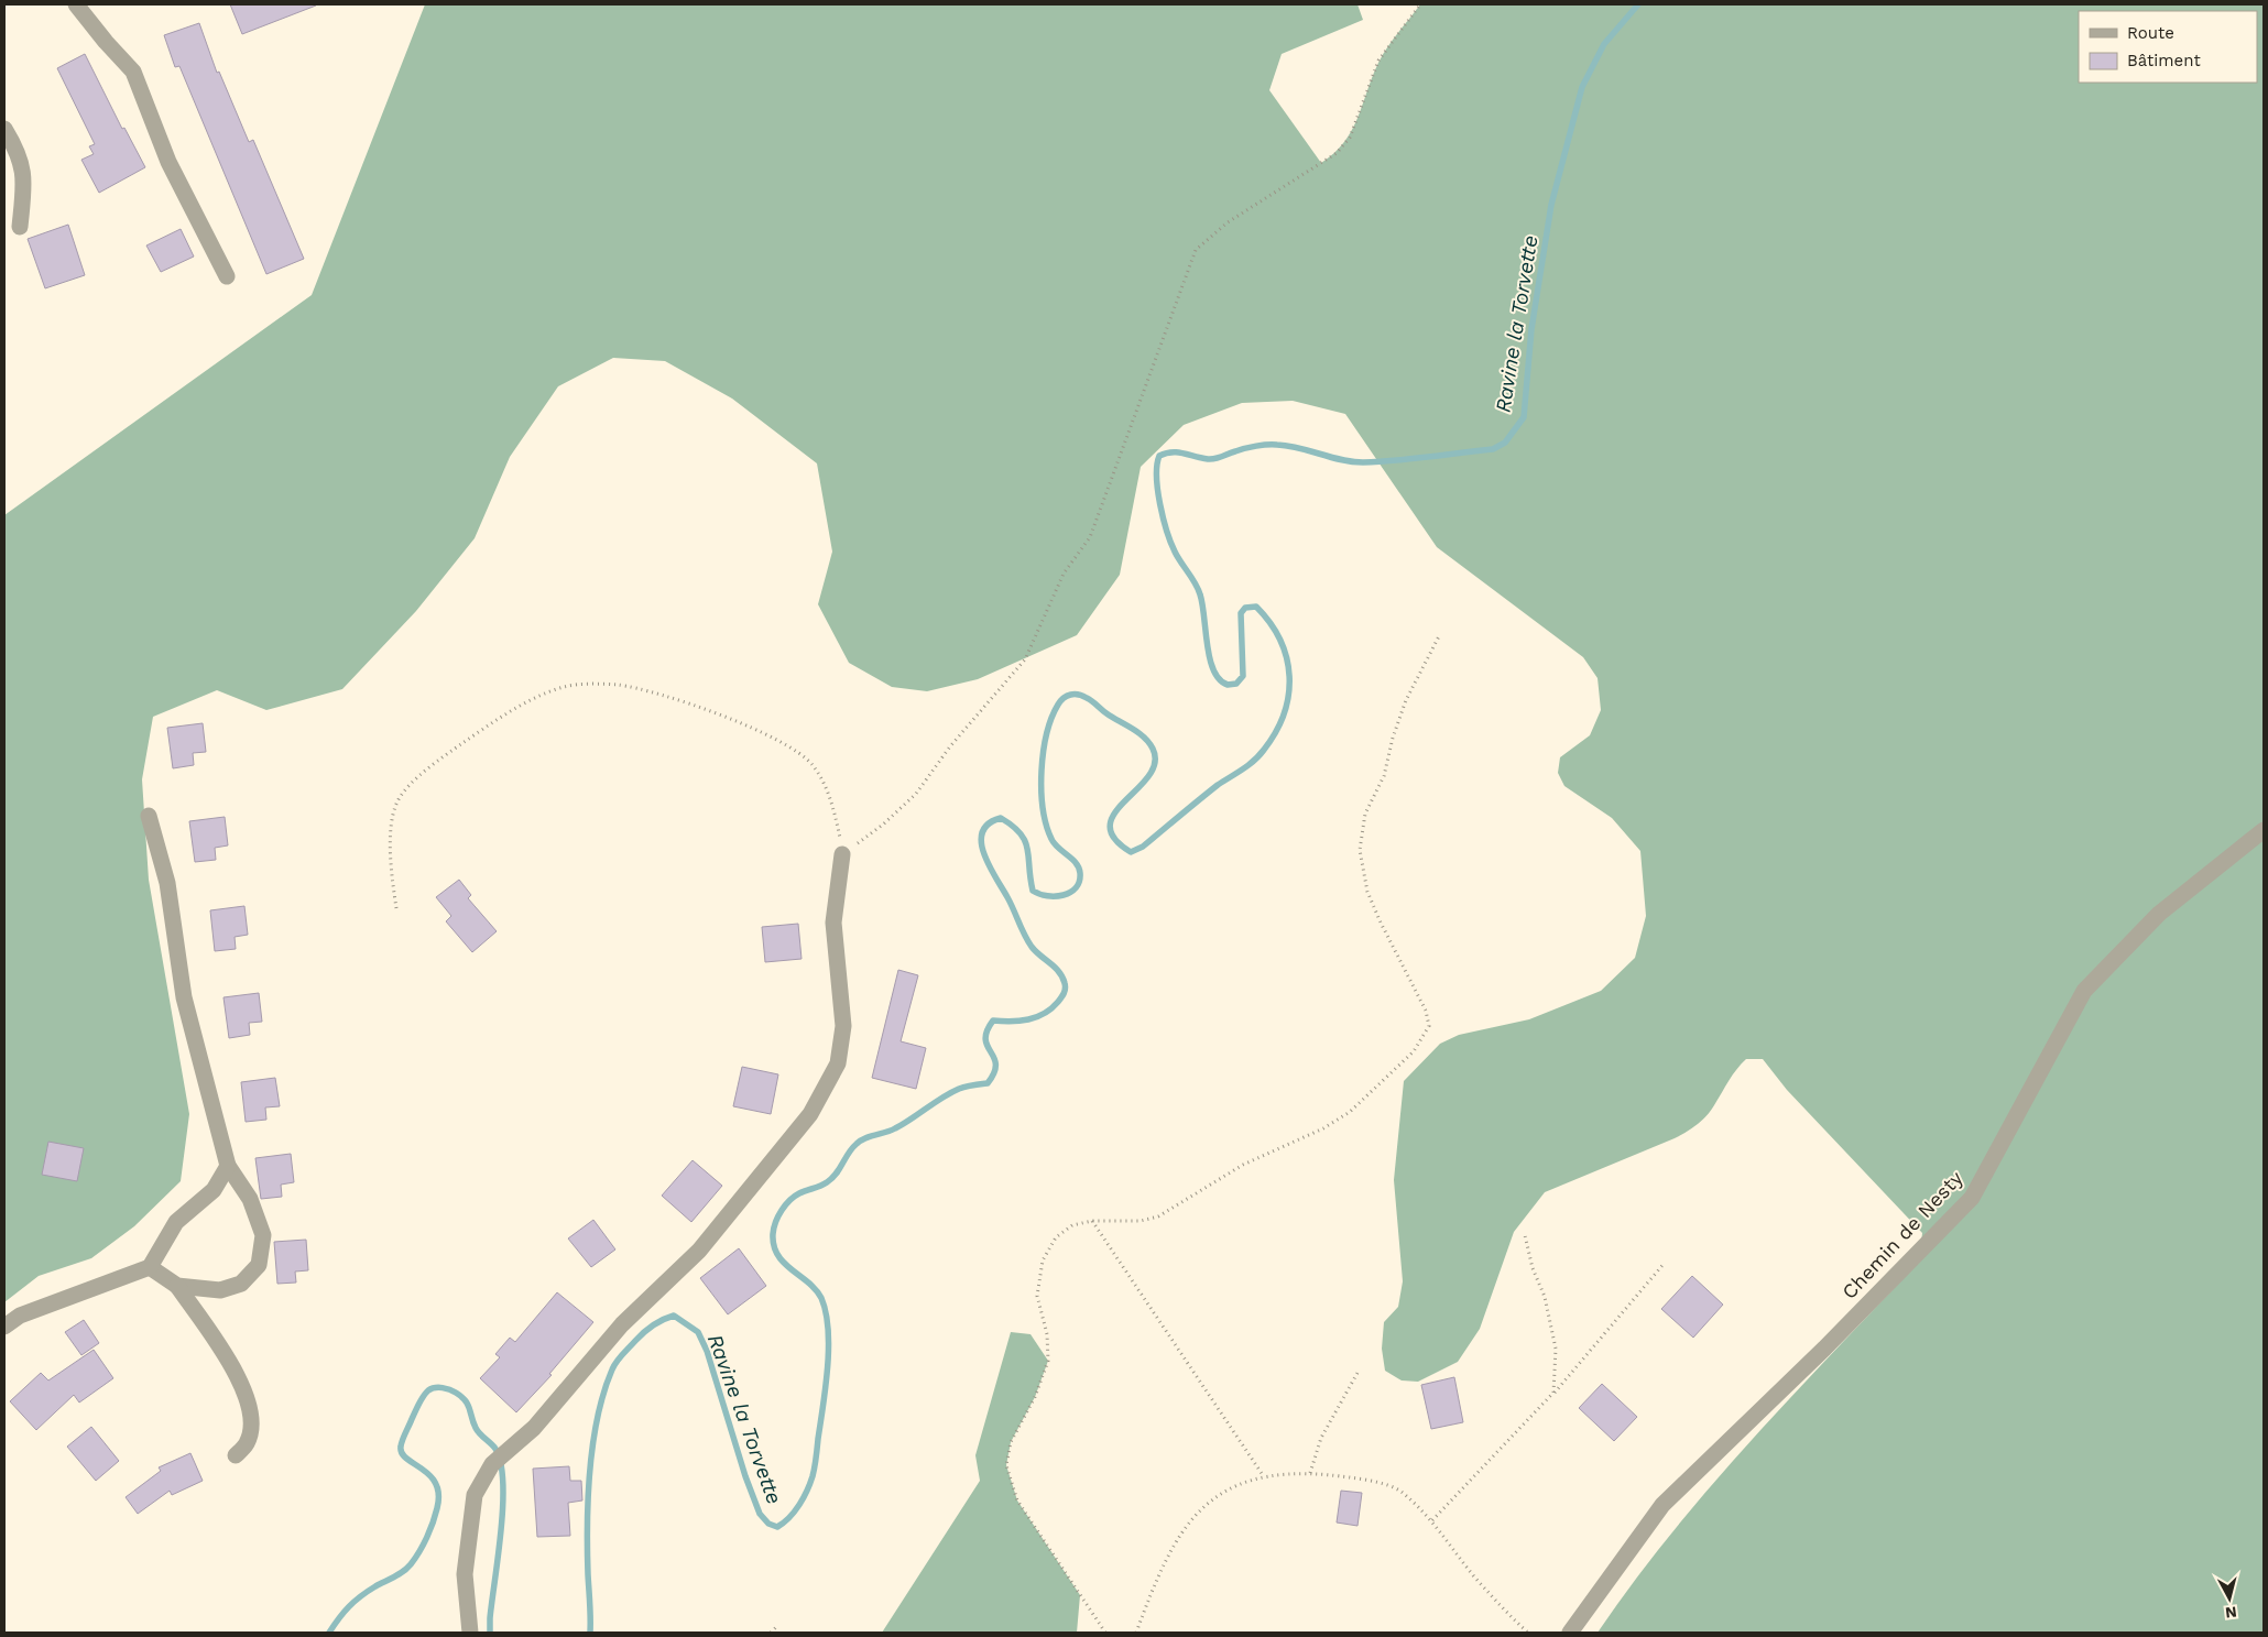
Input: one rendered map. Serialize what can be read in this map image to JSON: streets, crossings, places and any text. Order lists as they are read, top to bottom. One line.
{"streets":{"street":["Chemin de Nesty"]},"water":["Ravine la Torvette"],"legend":["Route","Bâtiment"],"north":"bottom"}
